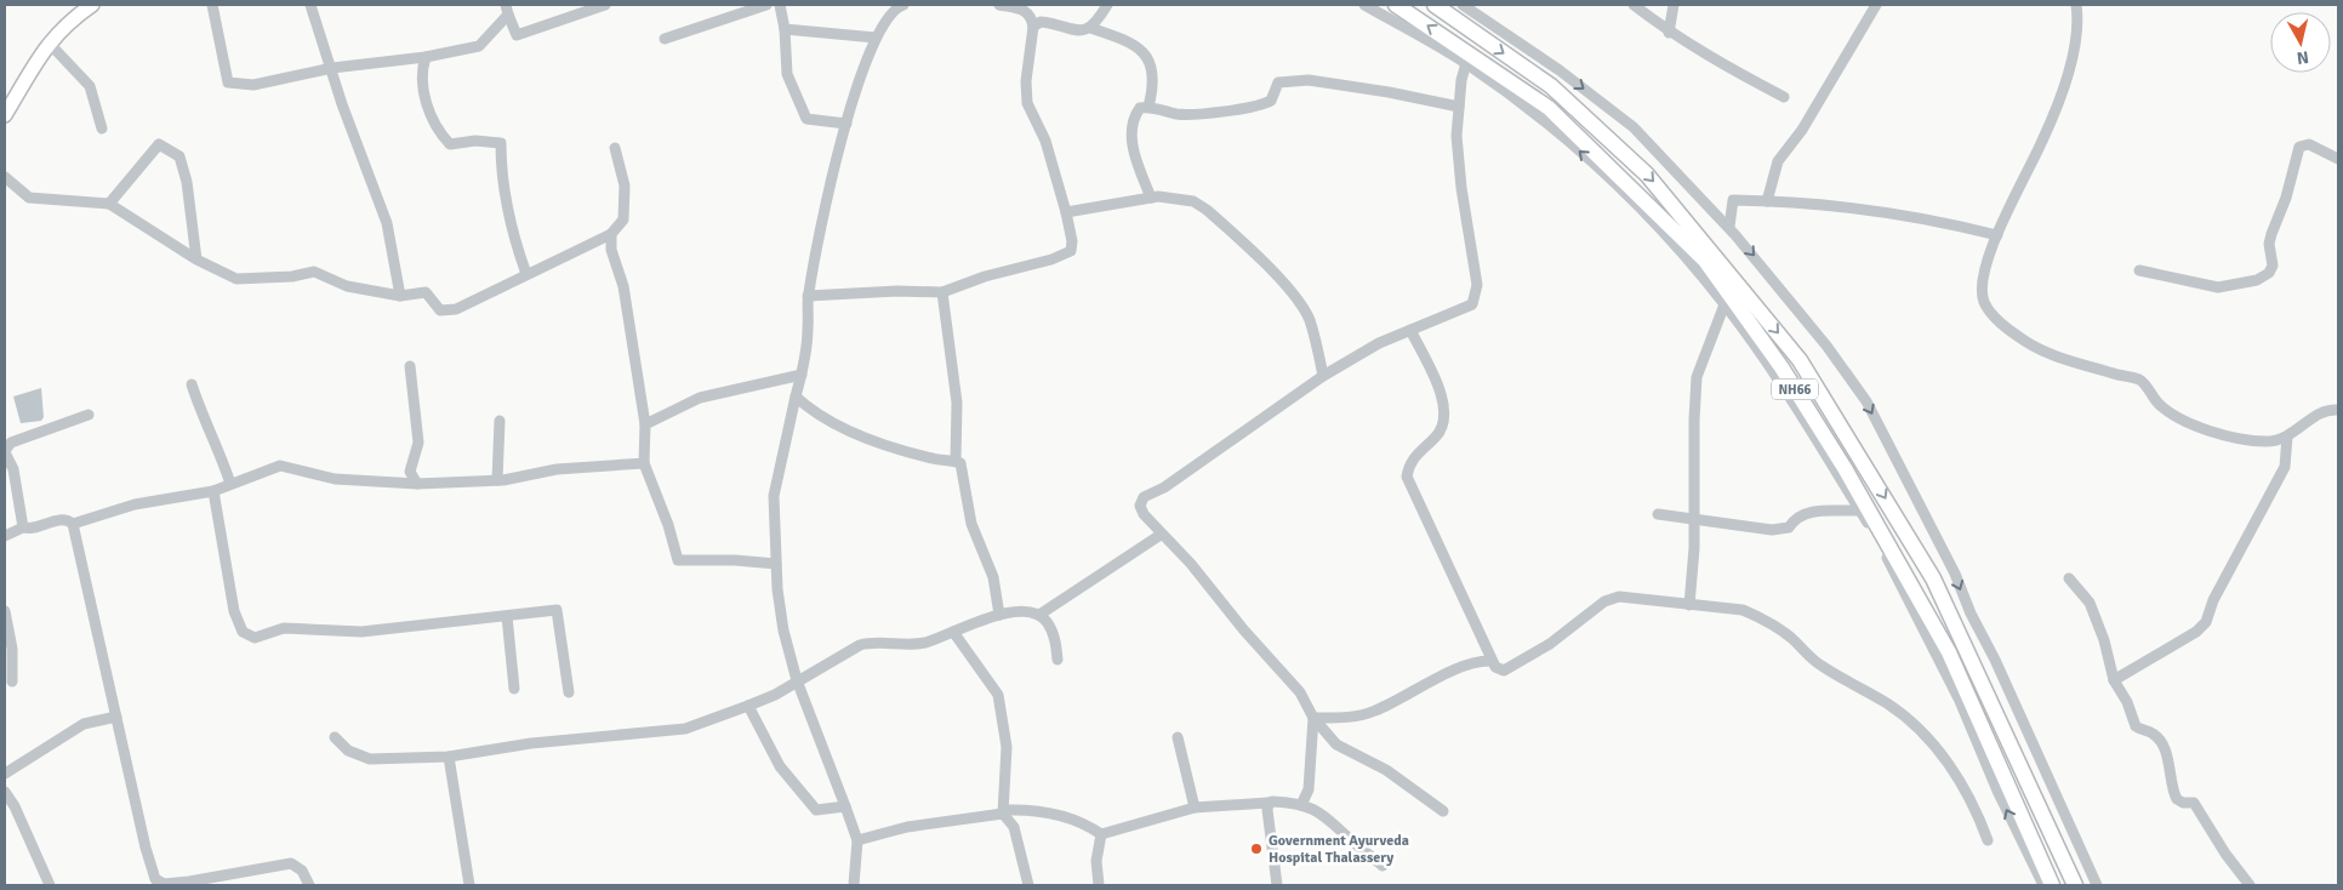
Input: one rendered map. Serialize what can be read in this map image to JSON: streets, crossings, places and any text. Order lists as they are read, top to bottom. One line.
{"streets":{"highway":["NH66"]},"places":["Government Ayurveda Hospital Thalassery"],"north":"bottom"}
